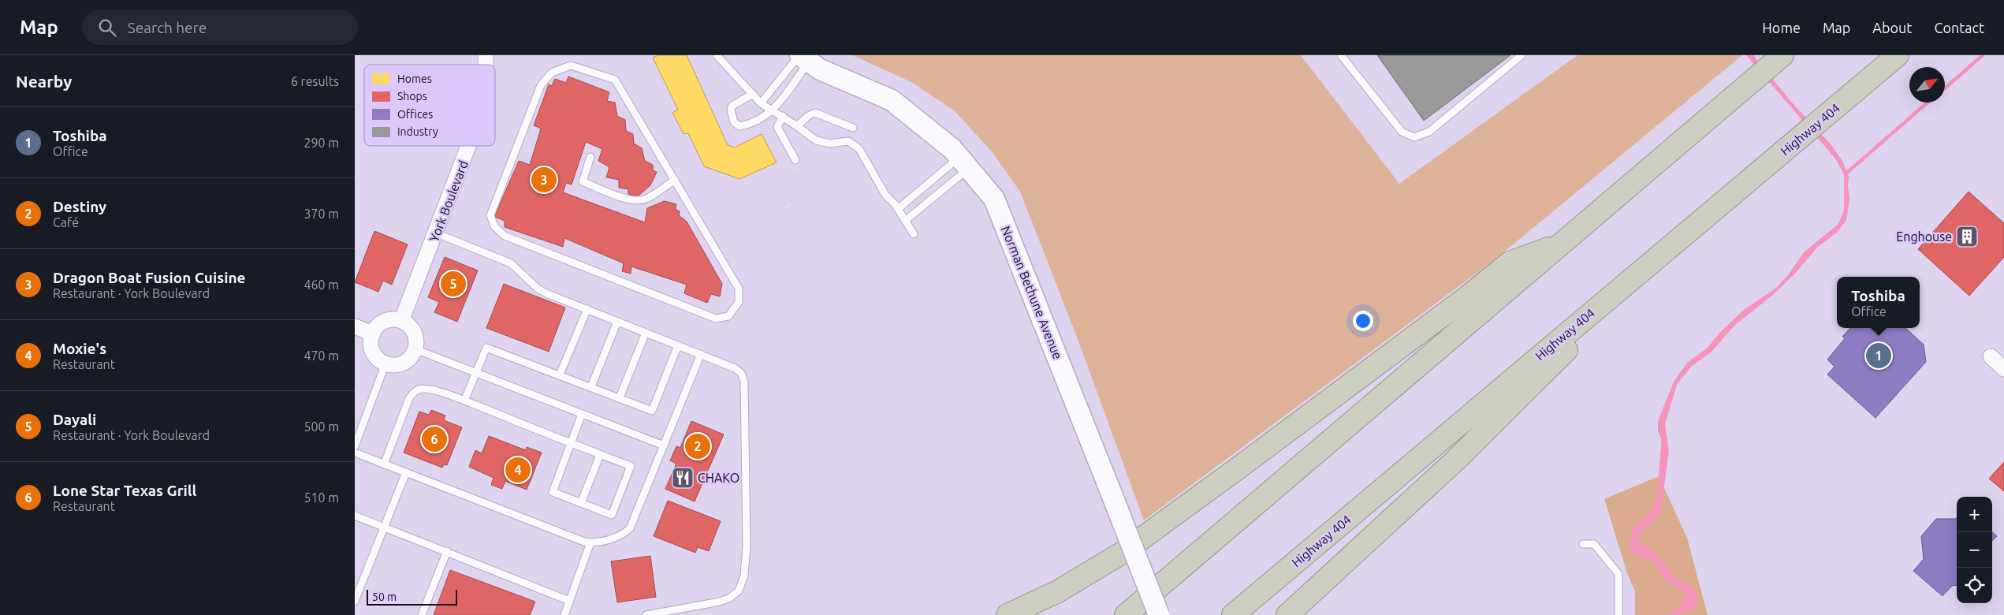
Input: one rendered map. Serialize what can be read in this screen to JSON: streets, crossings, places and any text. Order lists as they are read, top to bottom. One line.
{"streets":{"highway":["Highway 404"],"street":["York Boulevard","Norman Bethune Avenue"]},"places":{"building":["Enghouse"],"restaurant":["CHAKO"]},"legend":["Homes","Shops","Offices","Industry"],"scale_bar":"50 m","north":"top right","page":{"header":"Map","search":"Search here","nav":["Home","Map","About","Contact"],"heading":["Nearby","6 results"],"list":[{"mark":"1","name":"Toshiba","note":"Office","value":"290 m"},{"mark":"2","name":"Destiny","note":"Café","value":"370 m"},{"mark":"3","name":"Dragon Boat Fusion Cuisine","note":"Restaurant · York Boulevard","value":"460 m"},{"mark":"4","name":"Moxie's","note":"Restaurant","value":"470 m"},{"mark":"5","name":"Dayali","note":"Restaurant · York Boulevard","value":"500 m"},{"mark":"6","name":"Lone Star Texas Grill","note":"Restaurant","value":"510 m"}],"pins":["3","5","1","6","2","4"],"popup":["Toshiba","Office"],"map_buttons":["+","−"],"scale":"50 m"}}
